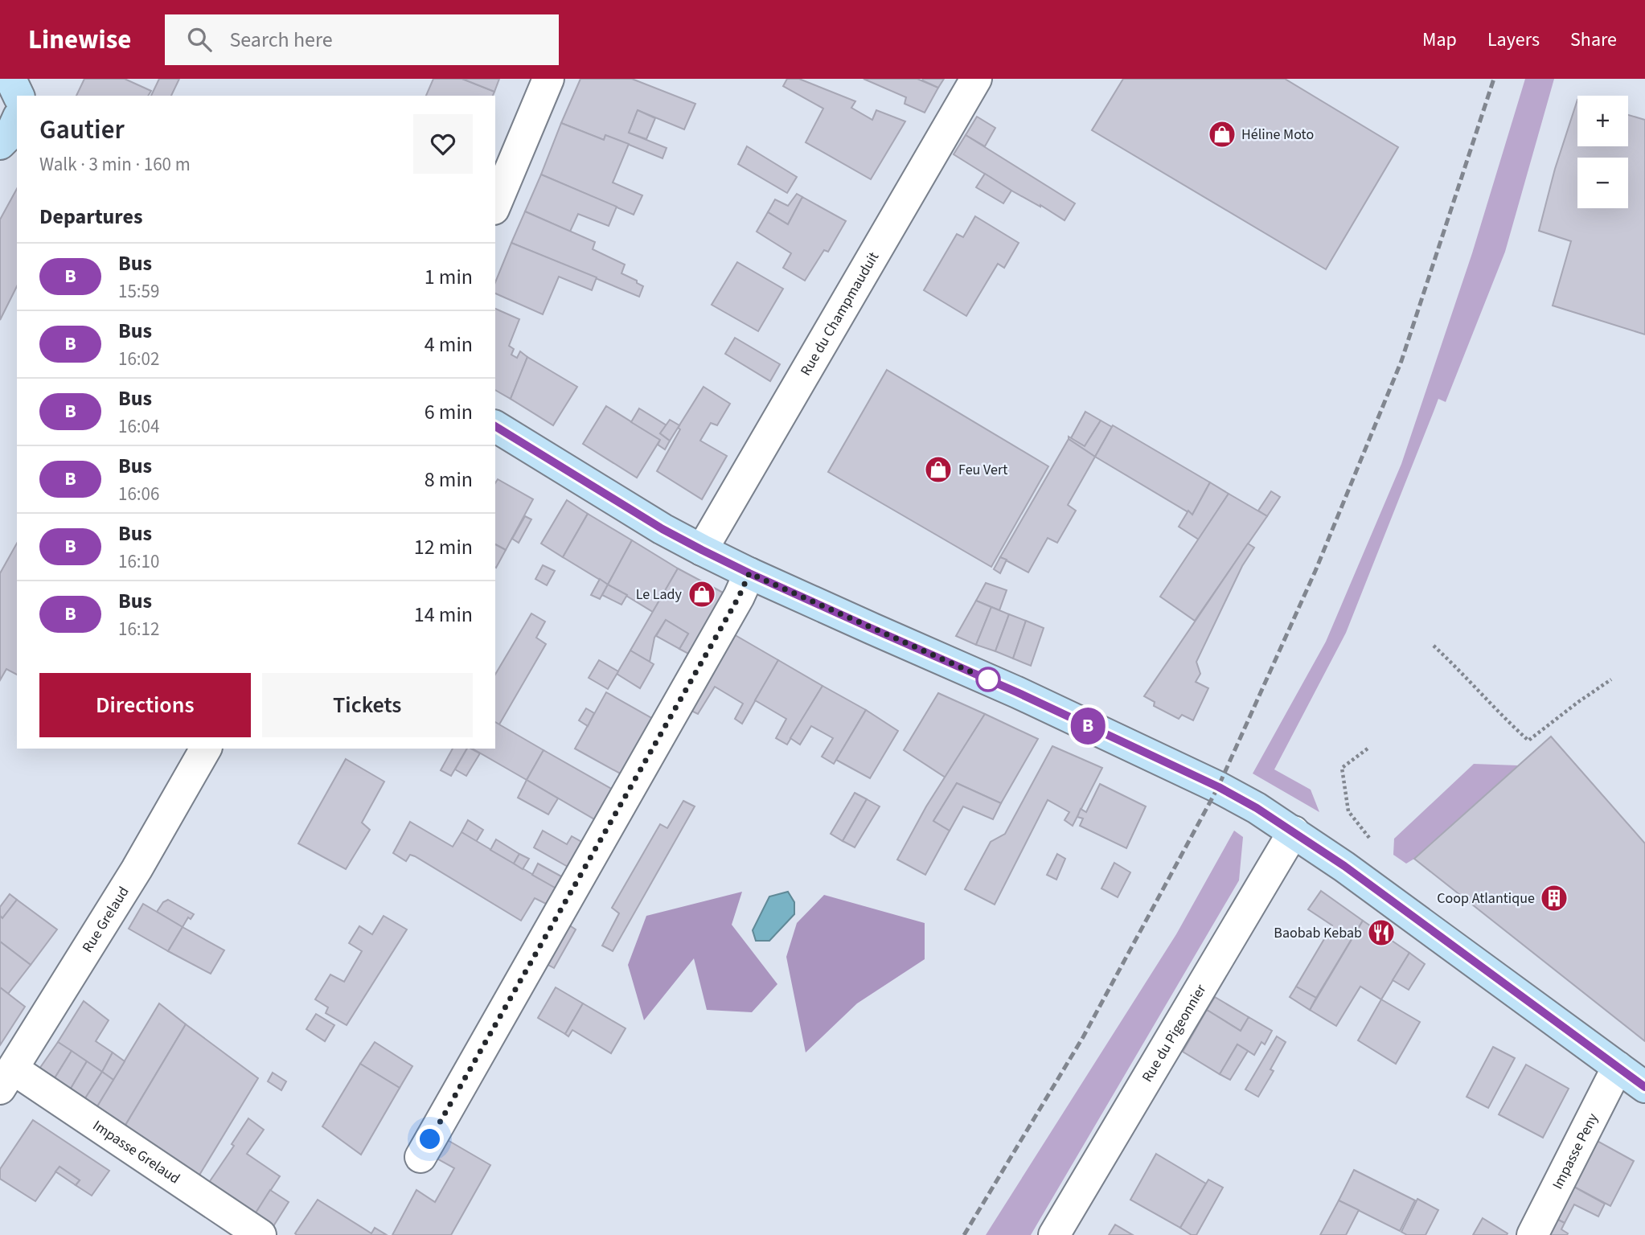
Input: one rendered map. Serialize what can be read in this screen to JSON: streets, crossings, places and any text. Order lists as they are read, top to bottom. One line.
{"streets":{"street":["Rue du Champmauduit","Rue Grelaud","Rue du Pigeonnier","Impasse Peny","Impasse Grelaud"]},"crossings":[["Rue Grelaud","Impasse Grelaud"]],"places":{"shop":["Héline Moto","Feu Vert","Le Lady"],"building":["Coop Atlantique"],"restaurant":["Baobab Kebab"]},"lines":["bus line B"],"page":{"header":"Linewise","search":"Search here","nav":["Map","Layers","Share"],"on_map":"B","map_buttons":["+","−"],"heading":[["Gautier","Walk · 3 min · 160 m"],"Departures"],"list":[{"mark":"B","name":"Bus","note":"15:59","value":"1 min"},{"mark":"B","name":"Bus","note":"16:02","value":"4 min"},{"mark":"B","name":"Bus","note":"16:04","value":"6 min"},{"mark":"B","name":"Bus","note":"16:06","value":"8 min"},{"mark":"B","name":"Bus","note":"16:10","value":"12 min"},{"mark":"B","name":"Bus","note":"16:12","value":"14 min"}],"buttons":["Directions","Tickets"]}}
